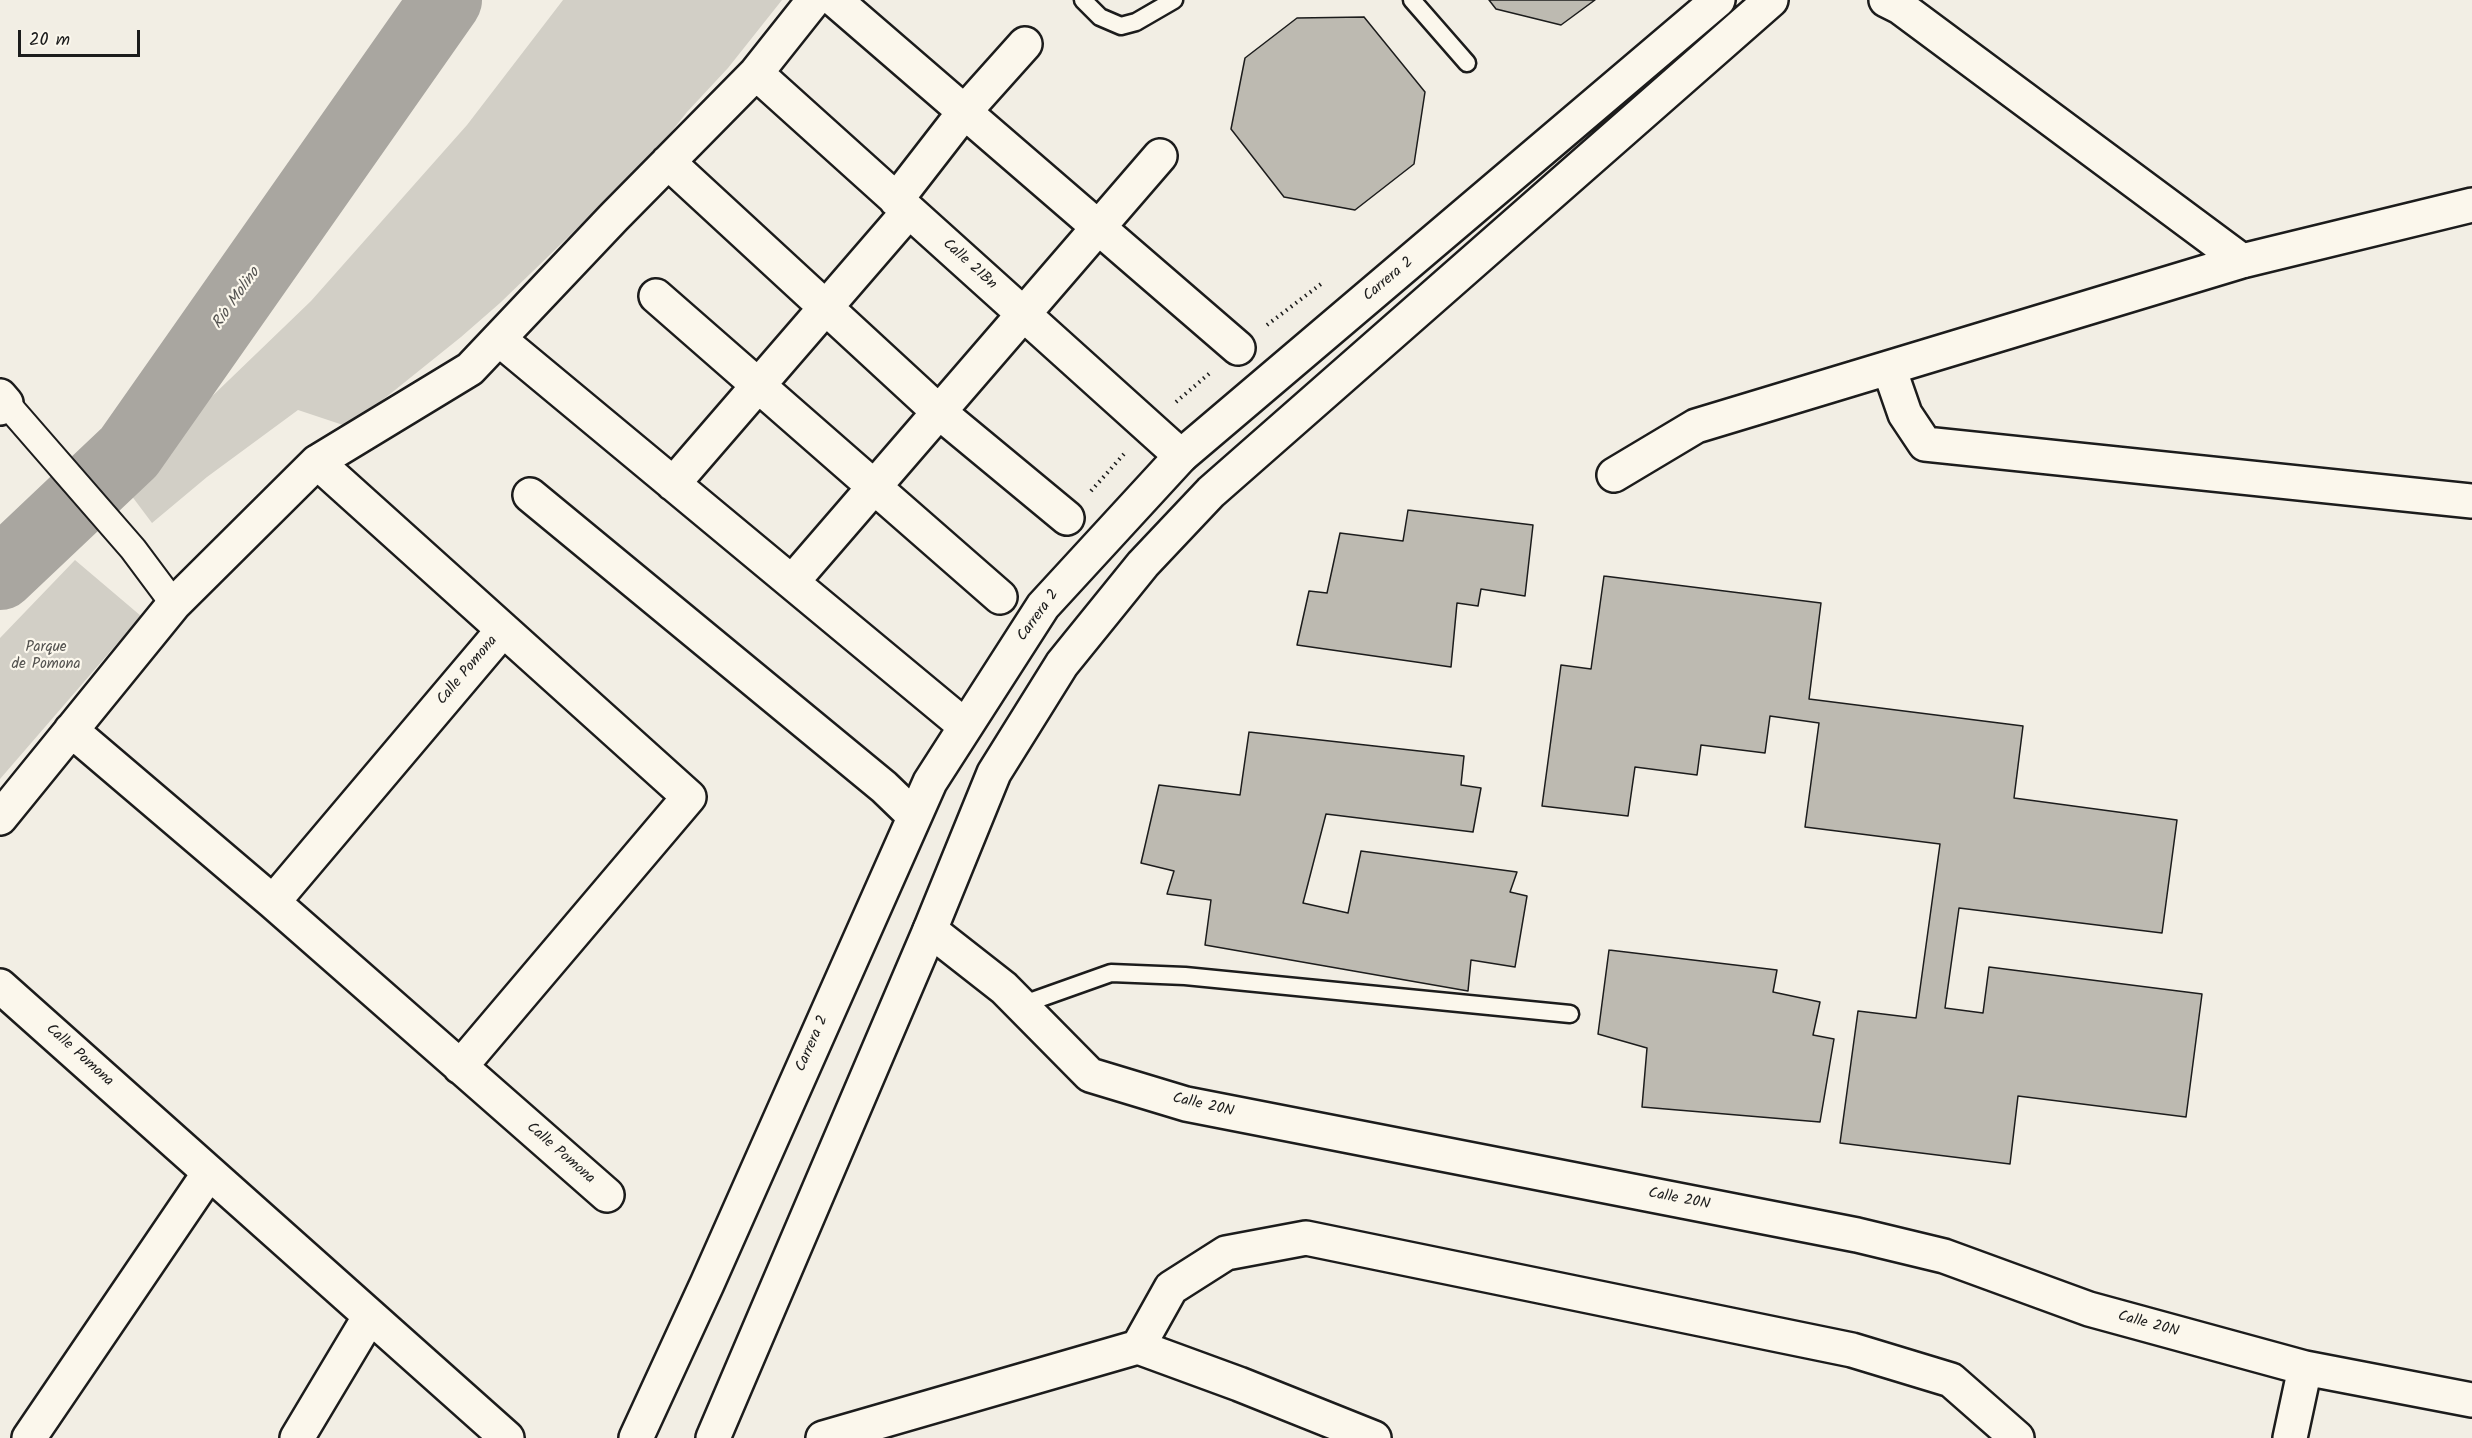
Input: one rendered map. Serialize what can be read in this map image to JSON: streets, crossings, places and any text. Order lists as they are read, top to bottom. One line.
{"streets":{"street":["Calle 21Bn","Carrera 2","Calle Pomona","Calle 20N"]},"crossings":[["Calle 21Bn","Carrera 2"]],"water":["Río Molino"],"parks":["Parque de Pomona"],"scale_bar":"20 m"}
